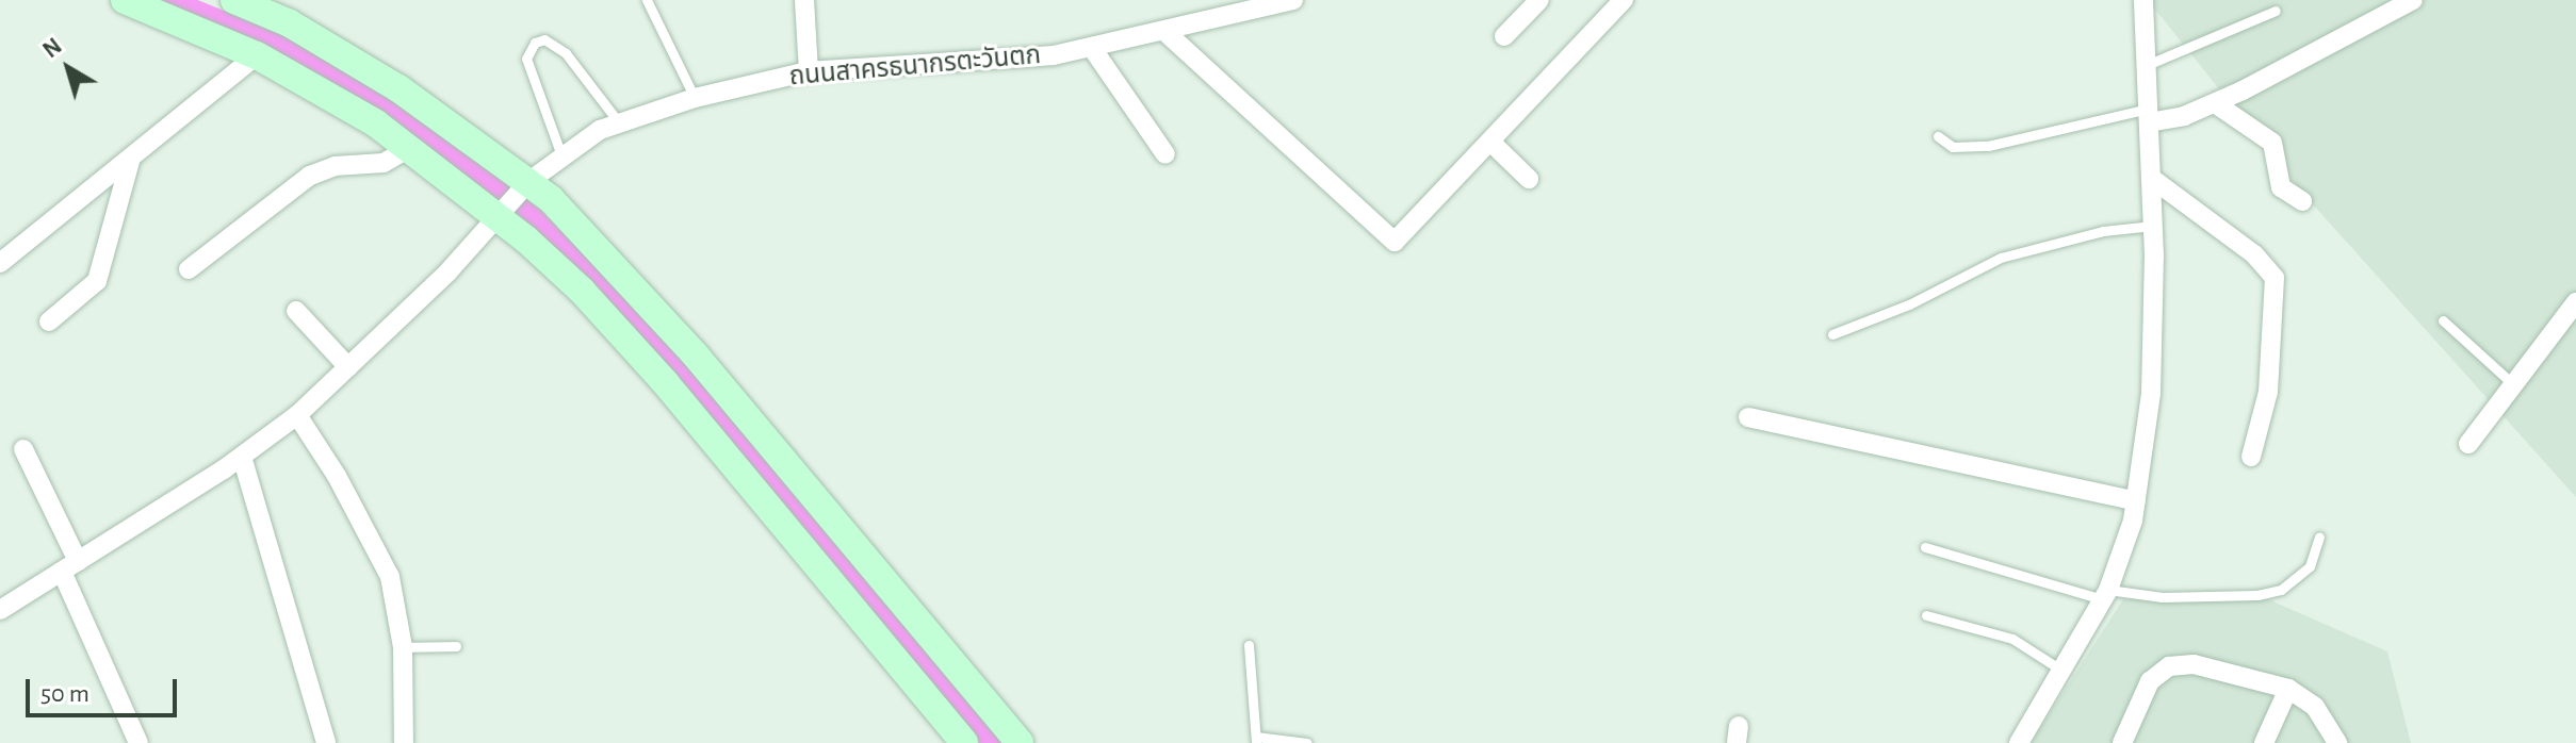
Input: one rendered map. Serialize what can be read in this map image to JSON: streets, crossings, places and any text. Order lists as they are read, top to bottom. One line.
{"streets":{"street":["ถนนสาครธนากรตะวันตก"]},"scale_bar":"50 m","north":"top left"}
